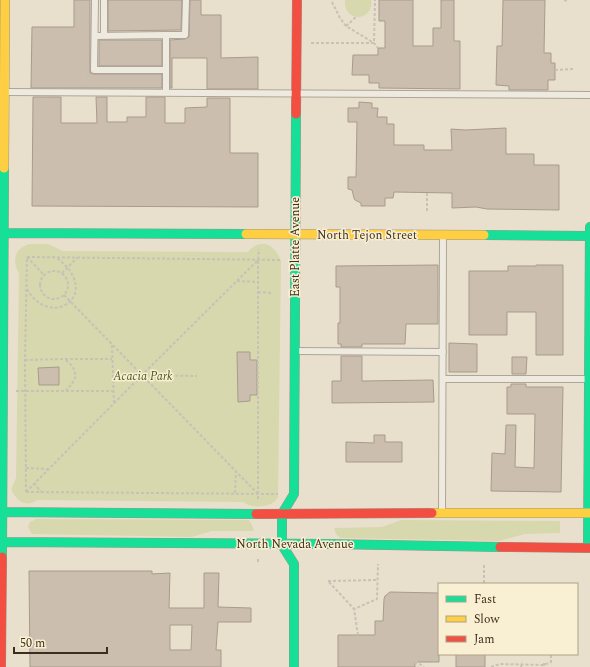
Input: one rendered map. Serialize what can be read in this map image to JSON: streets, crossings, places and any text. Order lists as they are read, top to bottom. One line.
{"streets":{"main road":["North Tejon Street","East Platte Avenue","North Nevada Avenue"]},"crossings":[["North Tejon Street","East Platte Avenue"]],"parks":["Acacia Park"],"legend":["Fast","Slow","Jam"],"scale_bar":"50 m"}
